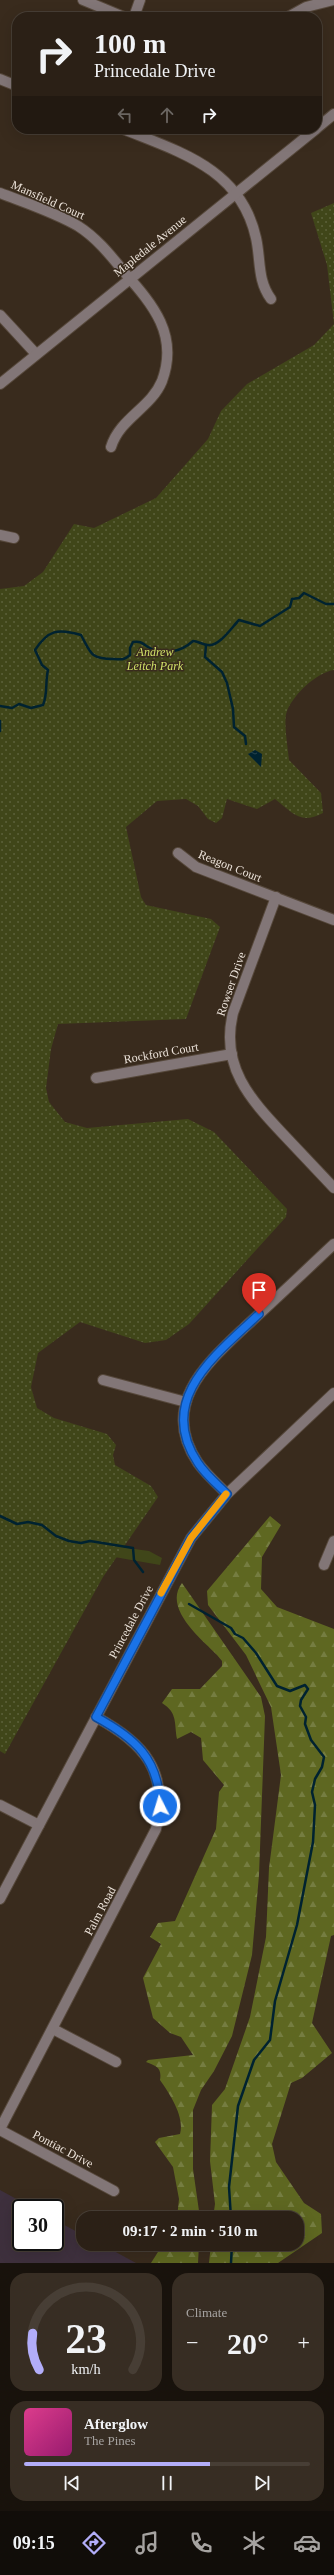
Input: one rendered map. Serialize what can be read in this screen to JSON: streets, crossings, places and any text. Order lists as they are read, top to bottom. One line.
{"streets":{"street":["Mansfield Court","Mapledale Avenue","Reagon Court","Rowser Drive","Rockford Court","Princedale Drive","Palm Road","Pontiac Drive"]},"crossings":[["Mansfield Court","Mapledale Avenue"],["Reagon Court","Rowser Drive"],["Rowser Drive","Rockford Court"],["Princedale Drive","Palm Road"],["Palm Road","Pontiac Drive"]],"parks":["Andrew Leitch Park"],"page":{"turn":["100 m","Princedale Drive"],"limit":"30","trip":"09:17 · 2 min · 510 m","tile":"Climate","heat":["−","20°","+"],"song":["Afterglow","The Pines"],"tabs":"09:15","gauge":["23","km/h"]}}
